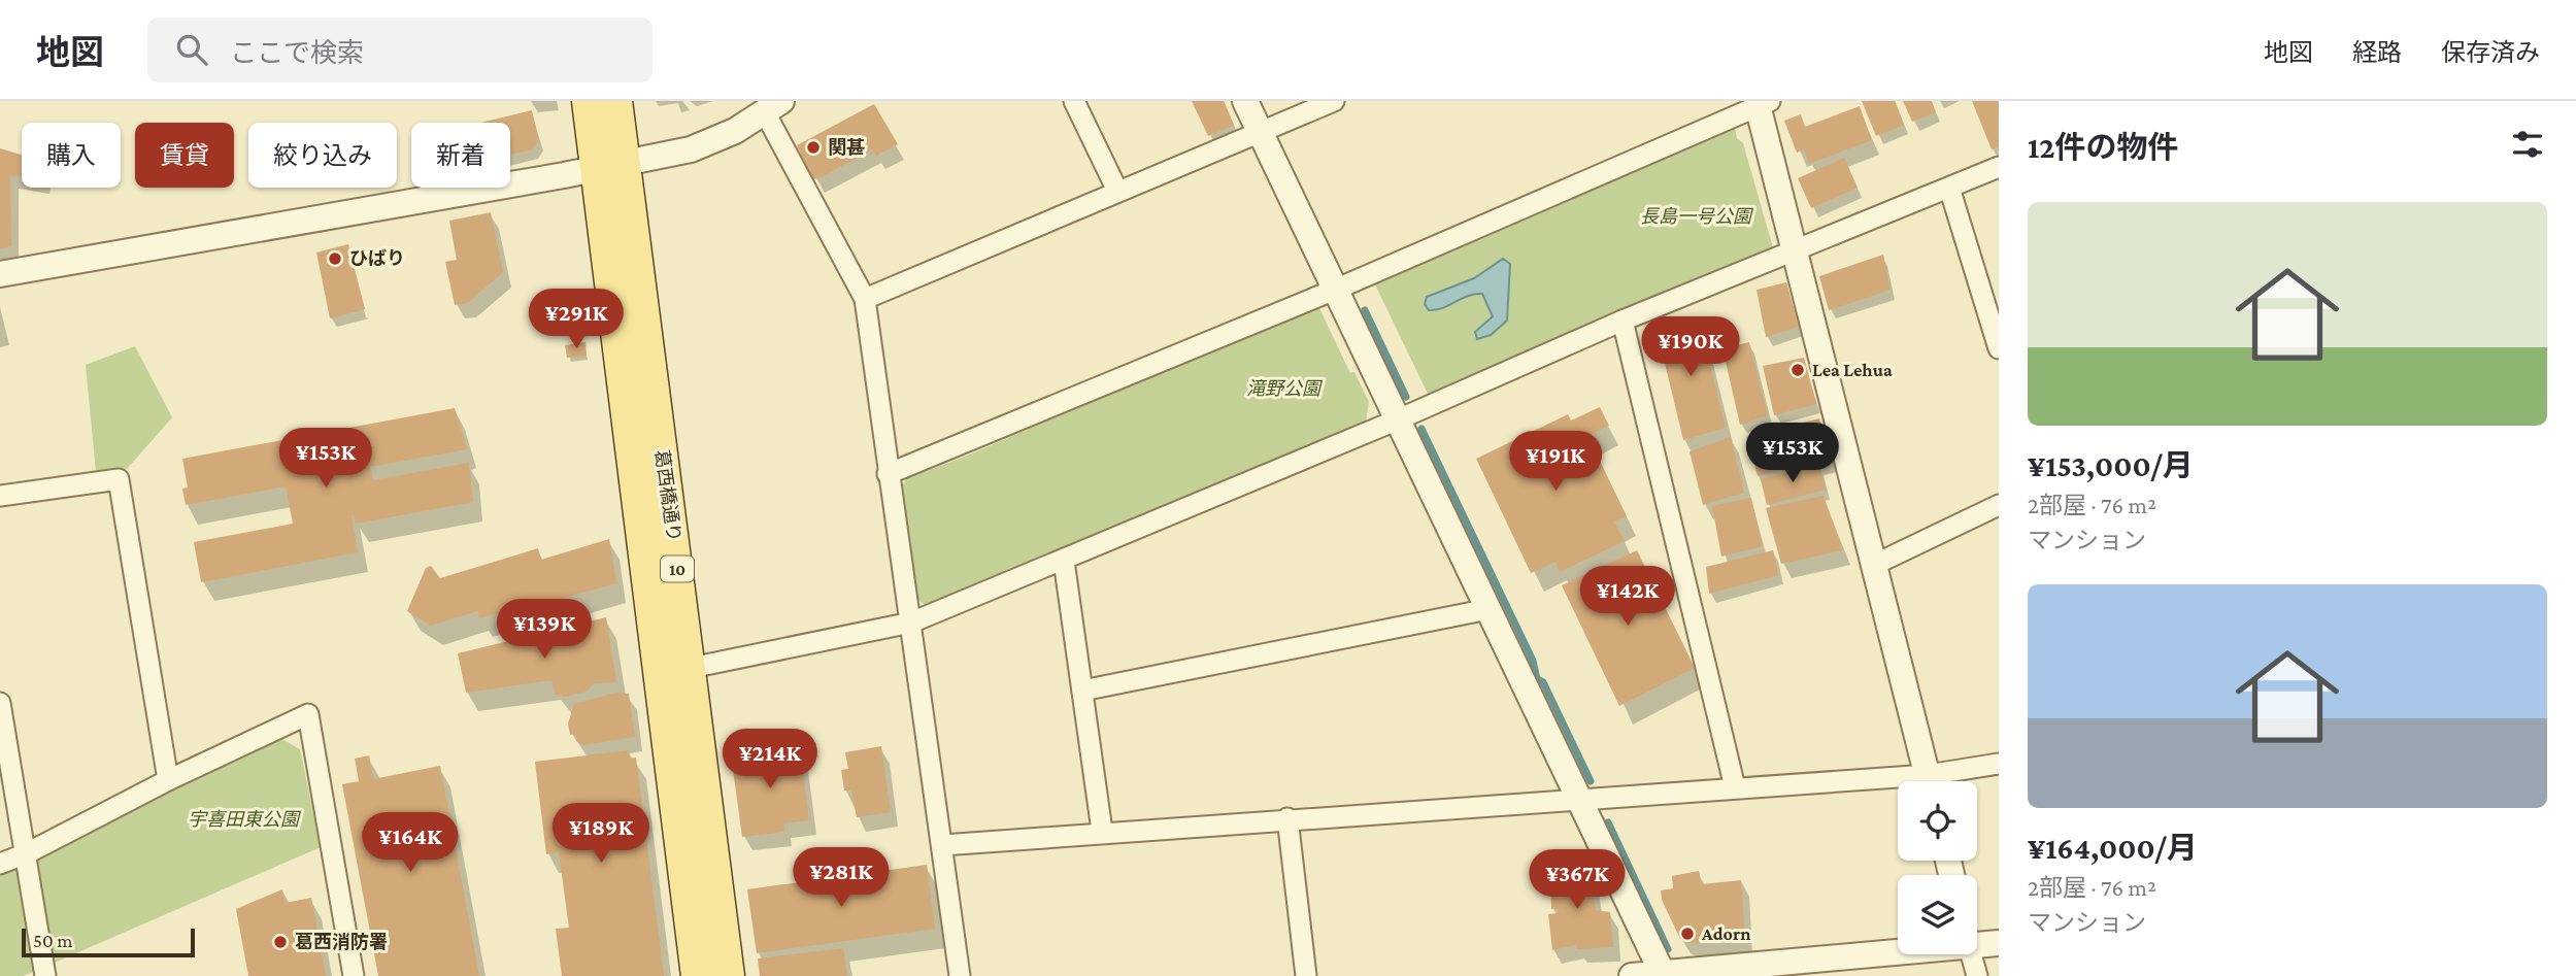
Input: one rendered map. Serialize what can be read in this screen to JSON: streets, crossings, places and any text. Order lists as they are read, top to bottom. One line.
{"streets":{"main road":["葛西橋通り","10"]},"parks":["長島一号公園","滝野公園","宇喜田東公園"],"places":["関甚","ひばり","Lea Lehua","Adorn","葛西消防署"],"scale_bar":"50 m","page":{"header":"地図","search":"ここで検索","nav":["地図","経路","保存済み"],"heading":"12件の物件","chip":["購入","賃貸","絞り込み","新着"],"list":[{"name":"¥153,000/月","note":"2部屋 · 76 m² · マンション"},{"name":"¥164,000/月","note":"2部屋 · 76 m² · マンション"}],"price":["¥291K","¥190K","¥153K","¥153K","¥191K","¥142K","¥139K","¥214K","¥189K","¥164K","¥281K","¥367K"],"scale":"50 m"}}
